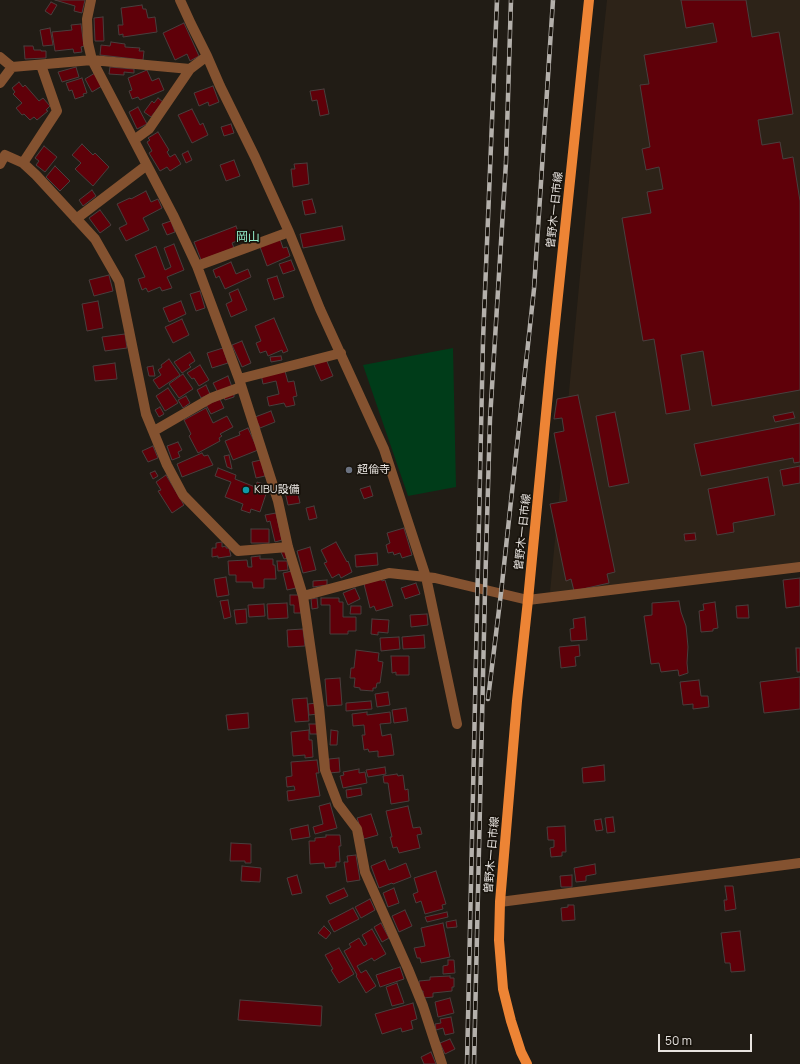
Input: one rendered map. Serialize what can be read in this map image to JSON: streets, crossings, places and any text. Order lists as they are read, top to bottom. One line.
{"streets":{"main road":["曽野木一日市線"]},"districts":["岡山"],"places":["超倫寺","KIBU設備"],"scale_bar":"50 m"}
